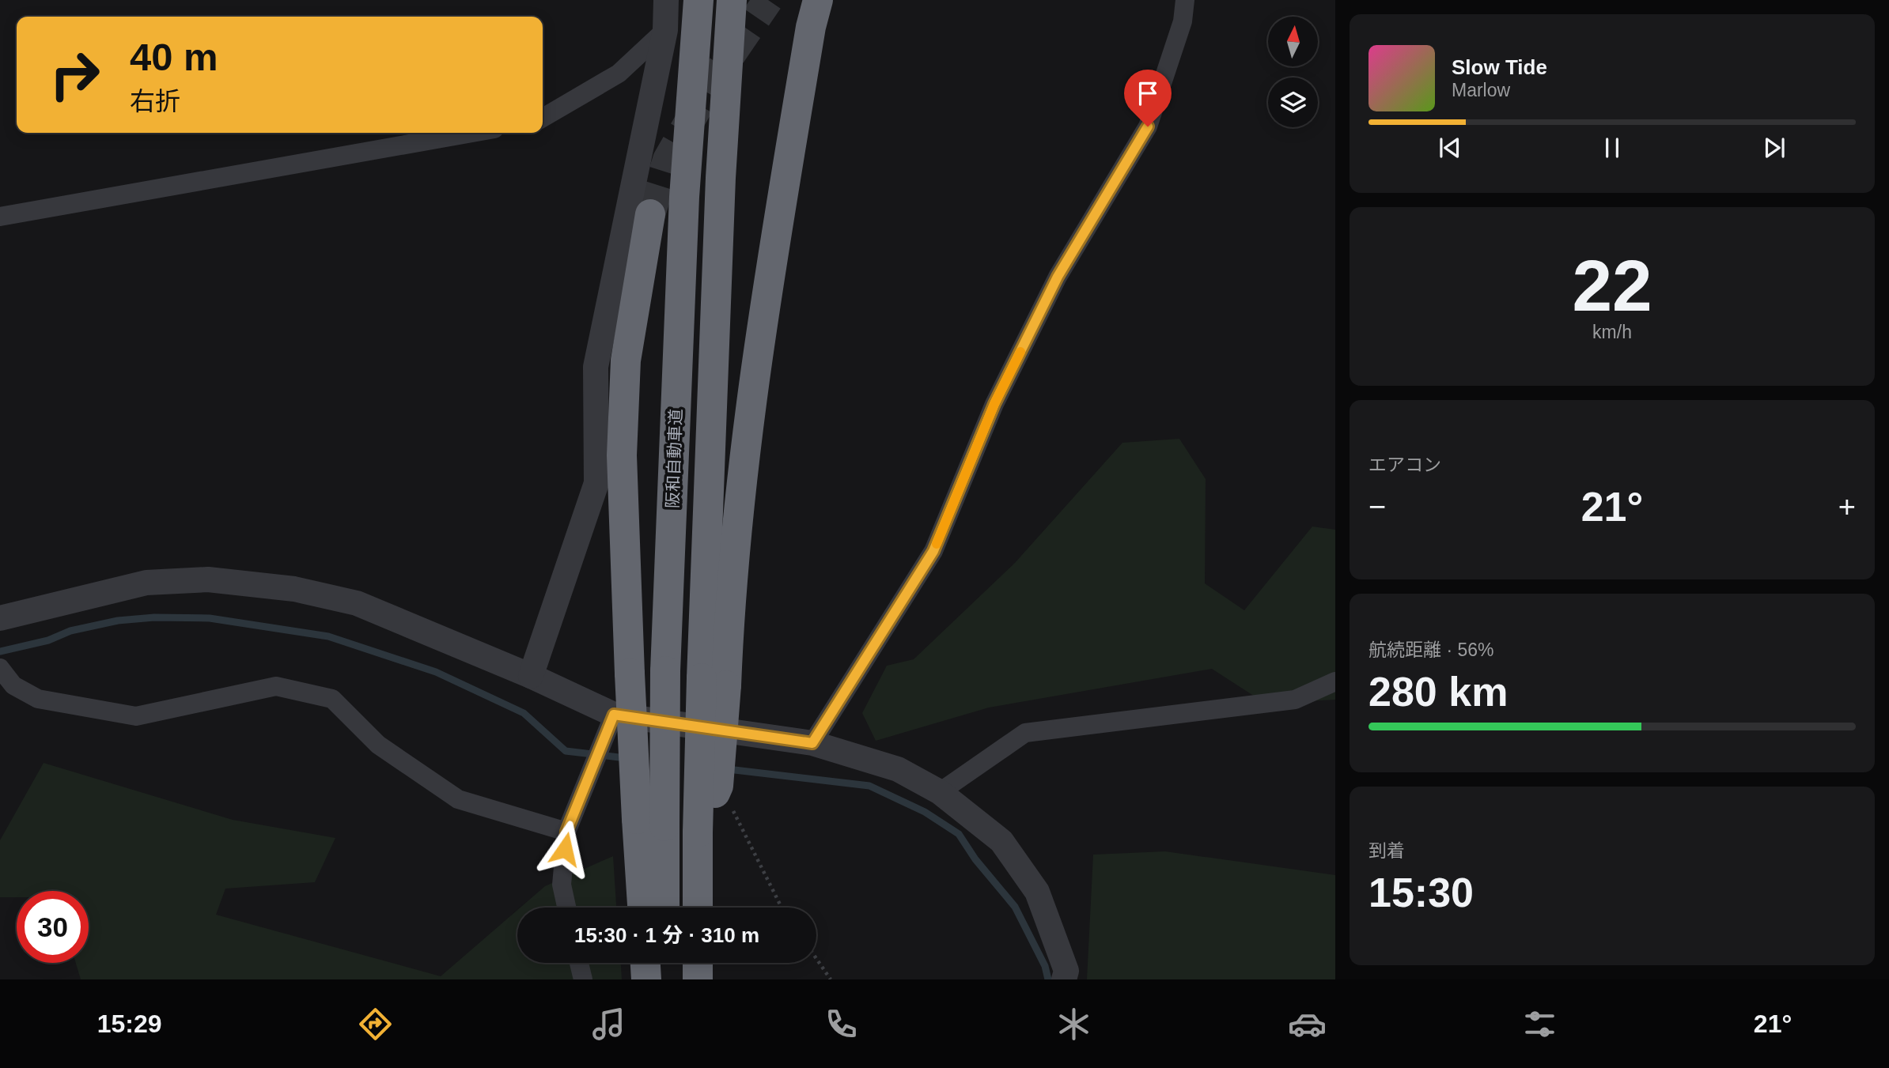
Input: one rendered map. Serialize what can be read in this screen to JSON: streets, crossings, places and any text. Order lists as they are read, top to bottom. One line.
{"streets":{"highway":["阪和自動車道"]},"north":"top","page":{"turn":["40 m","右折"],"song":["Slow Tide","Marlow"],"tile":[["22","km/h"],"エアコン",["航続距離 · 56%","280 km"],["到着","15:30"]],"heat":["−","21°","+"],"limit":"30","trip":"15:30 · 1 分 · 310 m","tabs":["15:29","21°"]}}
